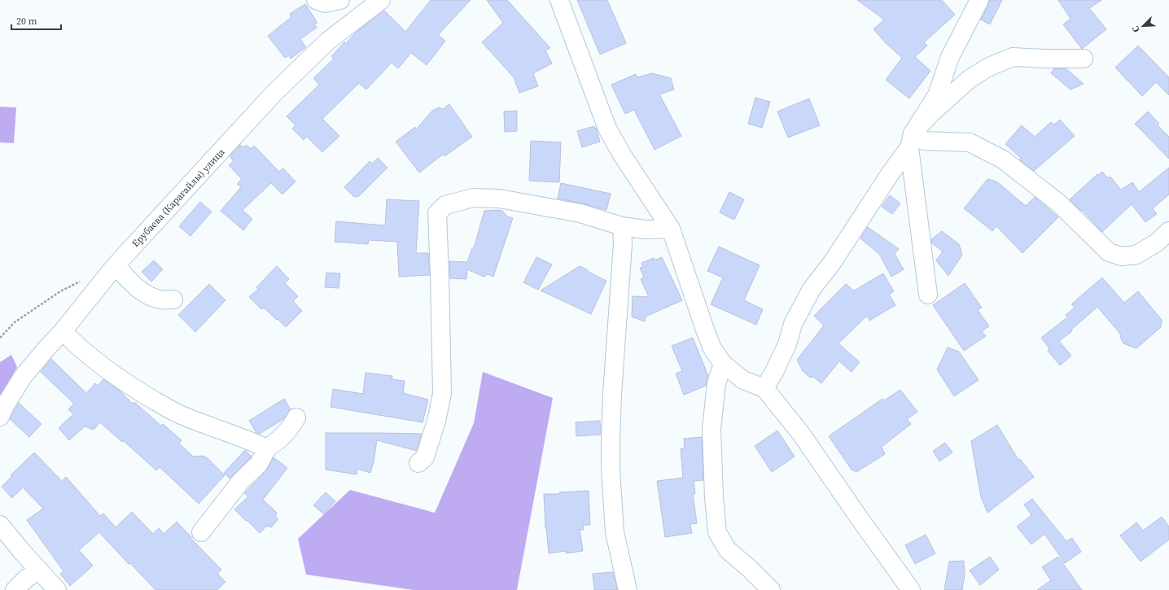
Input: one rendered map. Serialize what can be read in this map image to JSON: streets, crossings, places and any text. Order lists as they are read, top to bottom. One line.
{"streets":{"street":["Ерубаева (Карагайлы) улица"]},"scale_bar":"20 m","north":"bottom left"}
